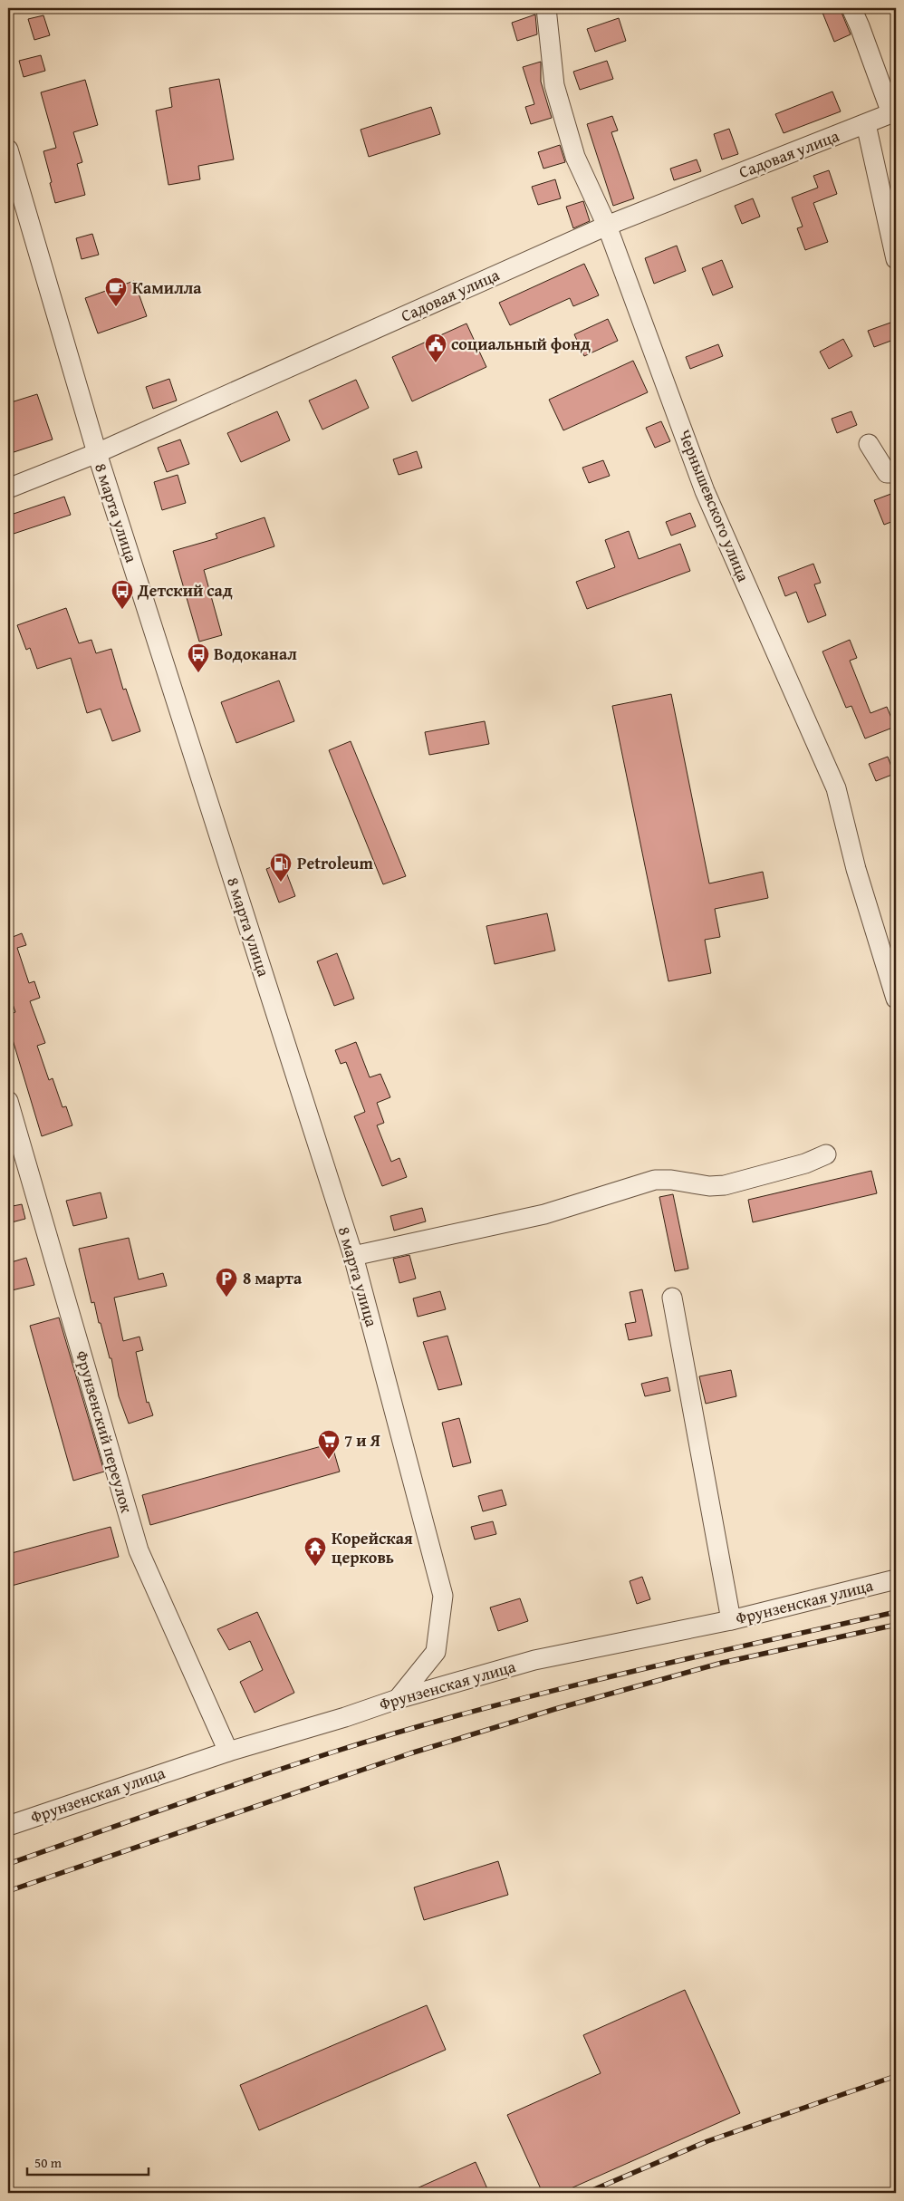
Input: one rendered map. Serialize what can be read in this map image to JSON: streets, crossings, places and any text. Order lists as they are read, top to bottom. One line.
{"streets":{"street":["Садовая улица","Чернышевского улица","8 марта улица","Фрунзенский переулок","Фрунзенская улица"]},"crossings":[["Садовая улица","Чернышевского улица"],["Садовая улица","8 марта улица"],["8 марта улица","Фрунзенская улица"],["Фрунзенский переулок","Фрунзенская улица"]],"places":{"cafe":["Камилла"],"public building":["социальный фонд"],"bus stop":["Детский сад","Водоканал"],"fuel station":["Petroleum"],"parking":["8 марта"],"supermarket":["7 и Я"],"temple":["Корейская церковь"]},"scale_bar":"50 m"}
